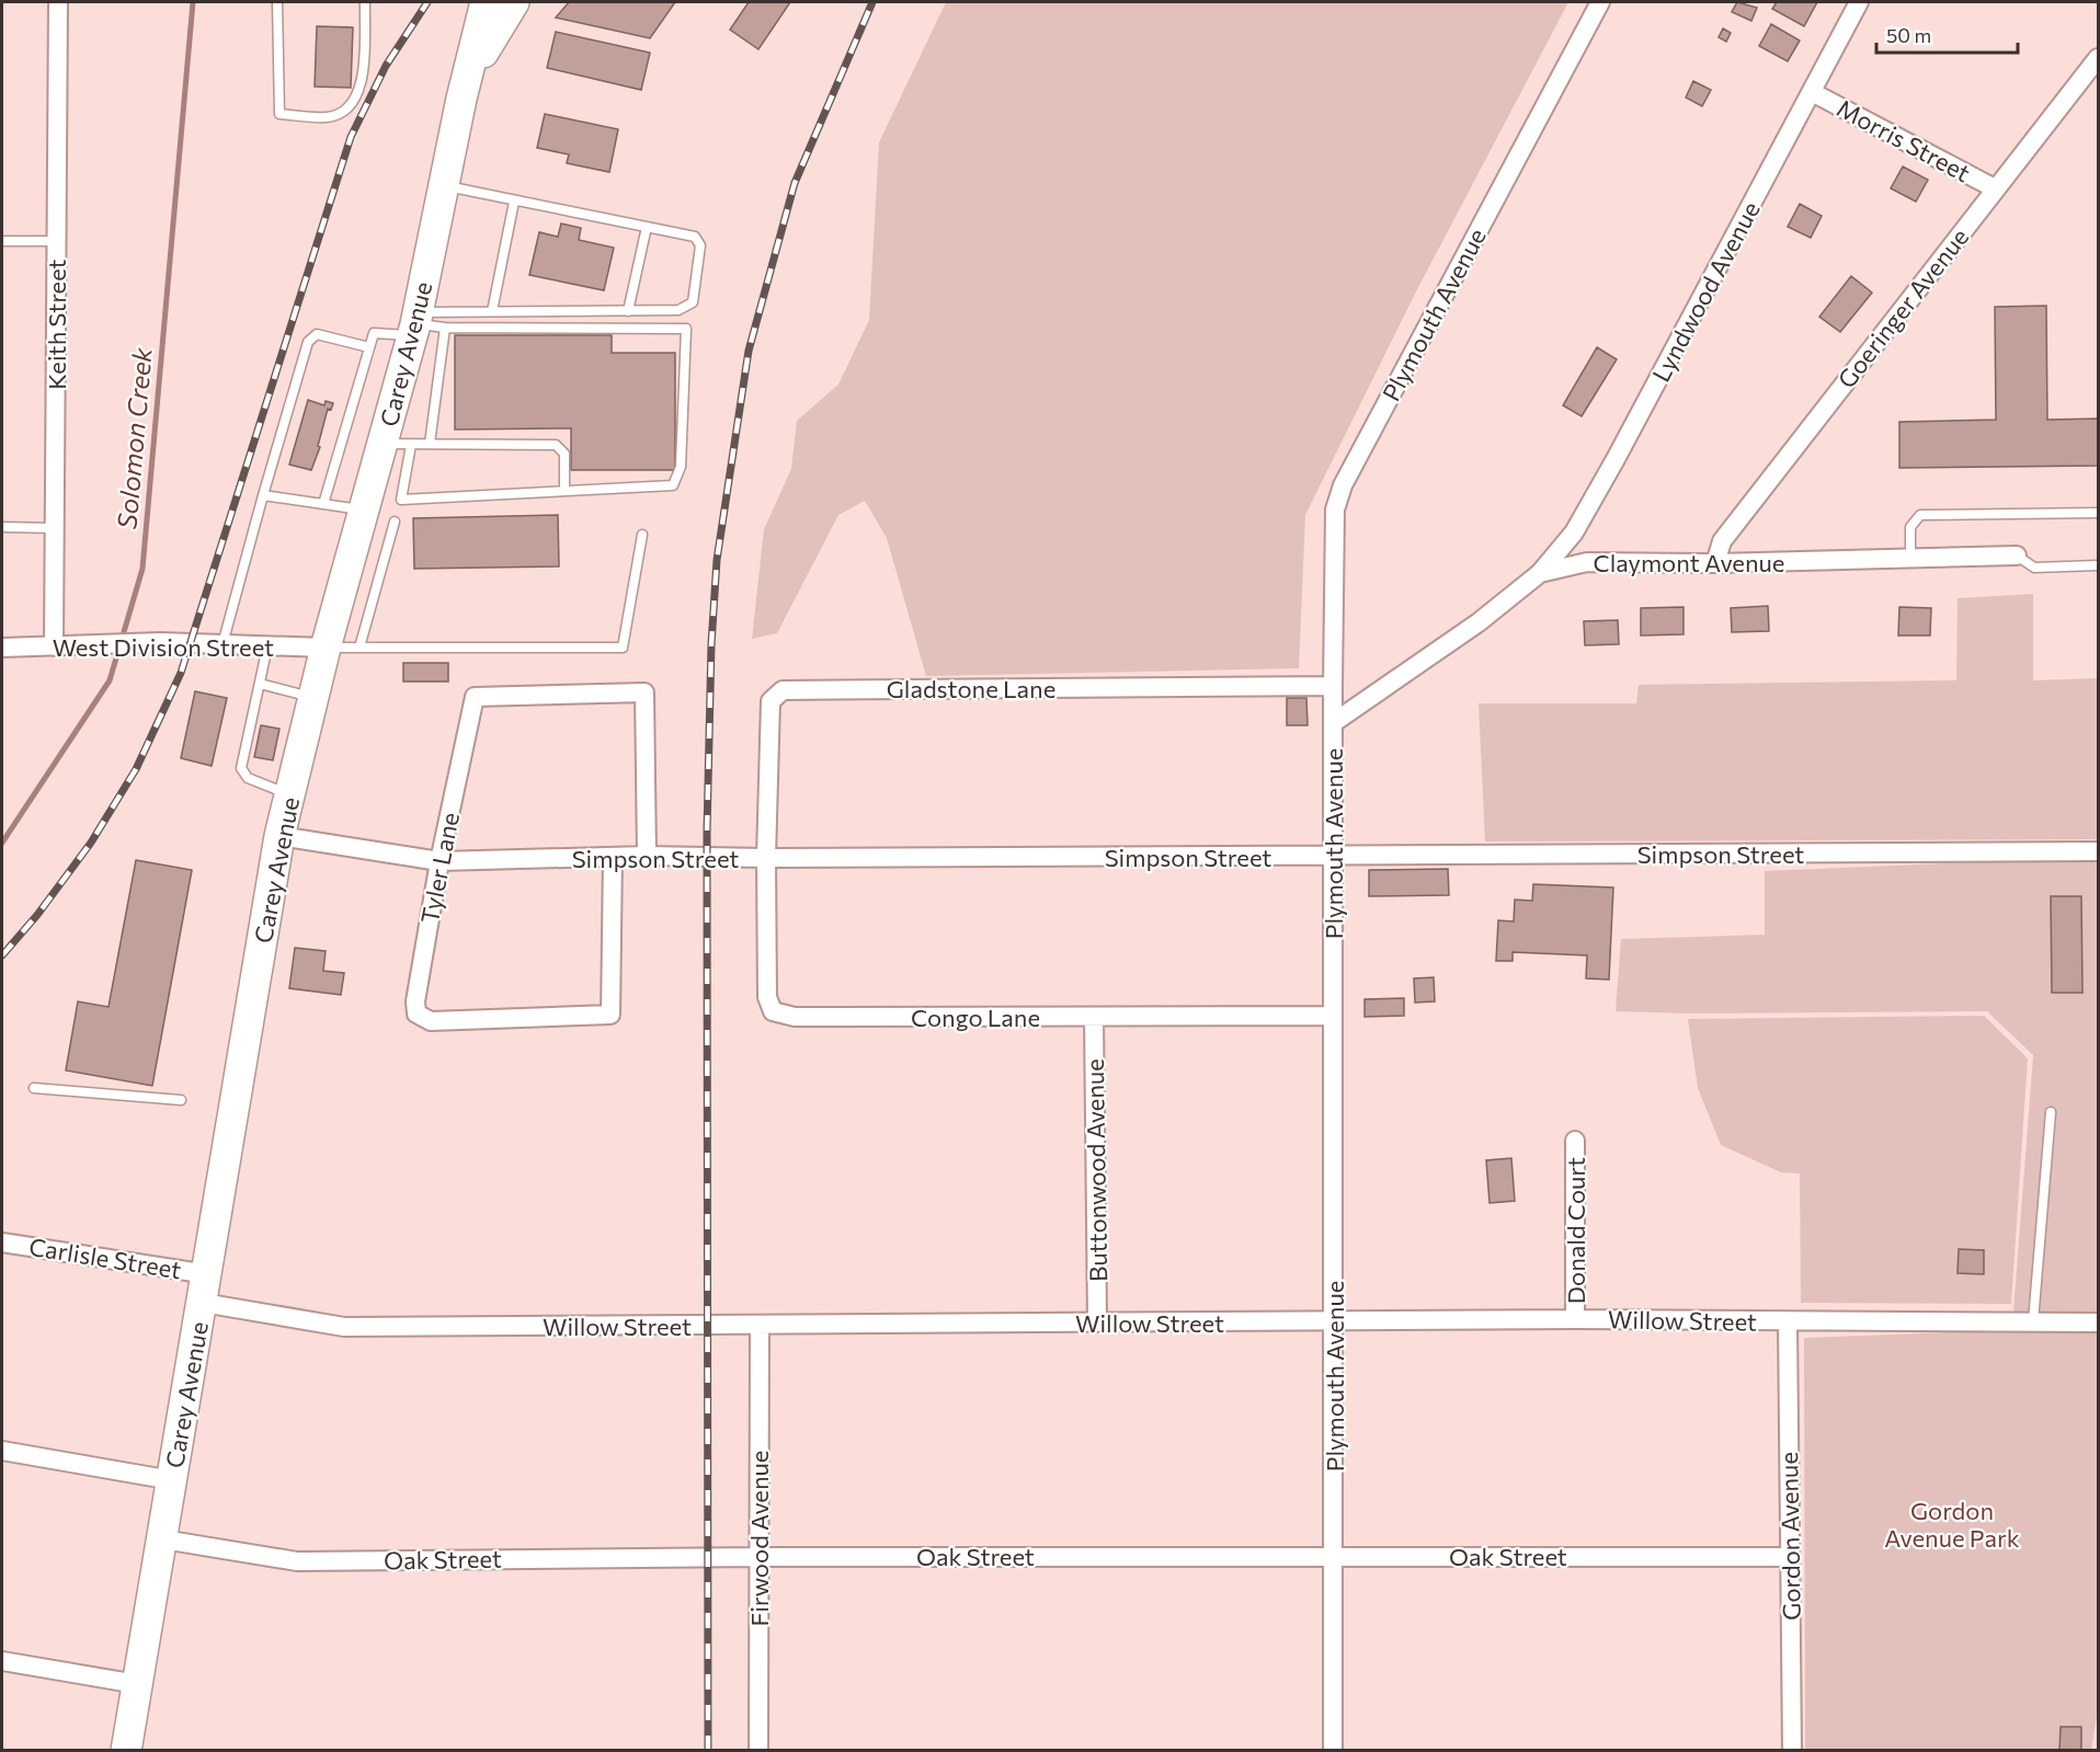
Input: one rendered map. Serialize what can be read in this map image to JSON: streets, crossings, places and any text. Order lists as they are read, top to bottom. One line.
{"streets":{"main road":["Carey Avenue"],"street":["Morris Street","Lyndwood Avenue","Goeringer Avenue","Plymouth Avenue","Keith Street","Claymont Avenue","West Division Street","Gladstone Lane","Simpson Street","Tyler Lane","Congo Lane","Buttonwood Avenue","Donald Court","Carlisle Street","Willow Street","Gordon Avenue","Firwood Avenue","Oak Street"]},"crossings":[["Morris Street","Lyndwood Avenue"],["Morris Street","Goeringer Avenue"],["Lyndwood Avenue","Claymont Avenue"],["Goeringer Avenue","Claymont Avenue"],["Plymouth Avenue","Claymont Avenue"],["Plymouth Avenue","Gladstone Lane"],["Plymouth Avenue","Simpson Street"],["Plymouth Avenue","Congo Lane"],["Plymouth Avenue","Willow Street"],["Plymouth Avenue","Oak Street"],["Keith Street","West Division Street"],["Carey Avenue","West Division Street"],["Carey Avenue","Simpson Street"],["Carey Avenue","Carlisle Street"],["Carey Avenue","Willow Street"],["Carey Avenue","Oak Street"],["Gladstone Lane","Simpson Street"],["Gladstone Lane","Congo Lane"],["Simpson Street","Tyler Lane"],["Simpson Street","Congo Lane"],["Congo Lane","Buttonwood Avenue"],["Buttonwood Avenue","Willow Street"],["Donald Court","Willow Street"],["Willow Street","Gordon Avenue"],["Willow Street","Firwood Avenue"],["Gordon Avenue","Oak Street"],["Firwood Avenue","Oak Street"]],"water":["Solomon Creek"],"parks":["Gordon Avenue Park"],"scale_bar":"50 m"}
